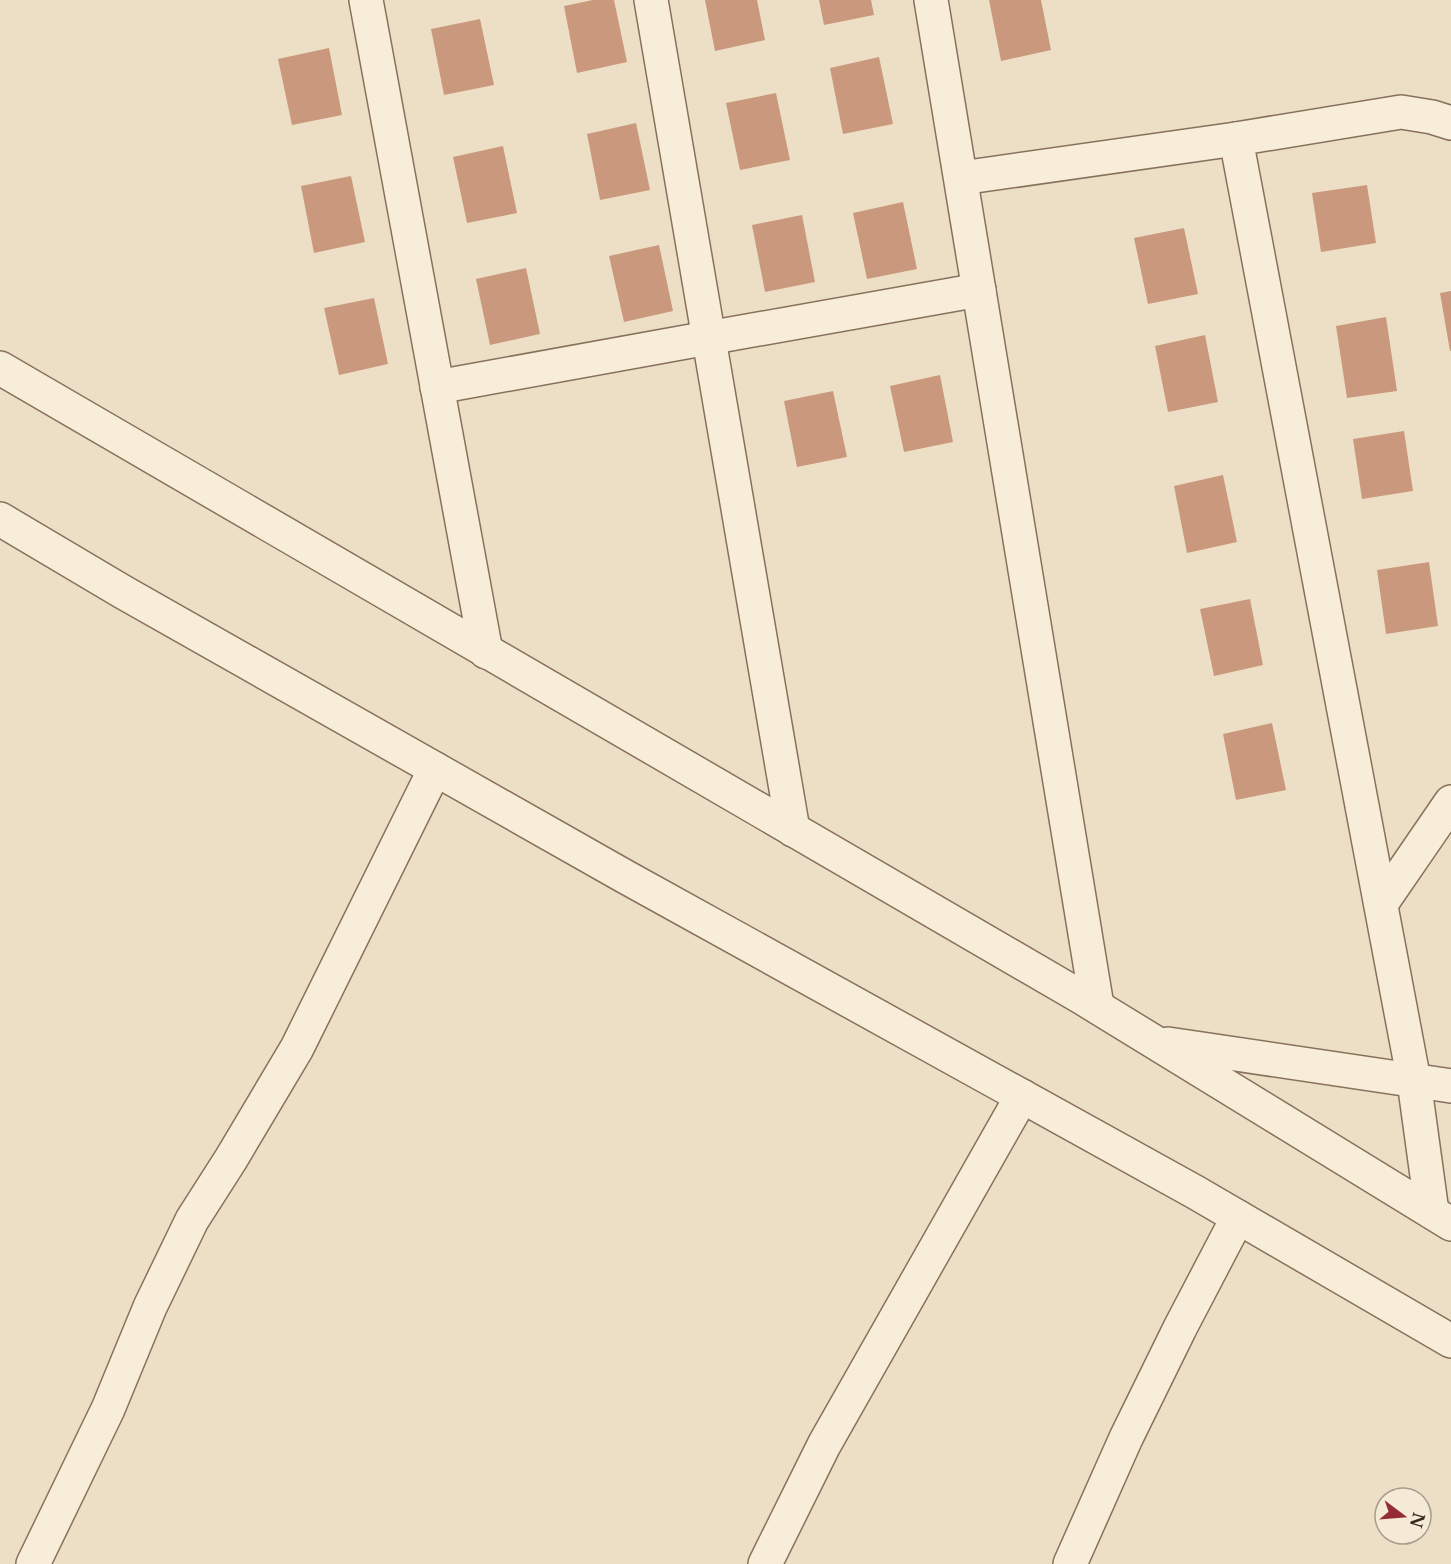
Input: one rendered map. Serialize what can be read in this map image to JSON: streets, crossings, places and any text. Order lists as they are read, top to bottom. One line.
{"north":"right"}
